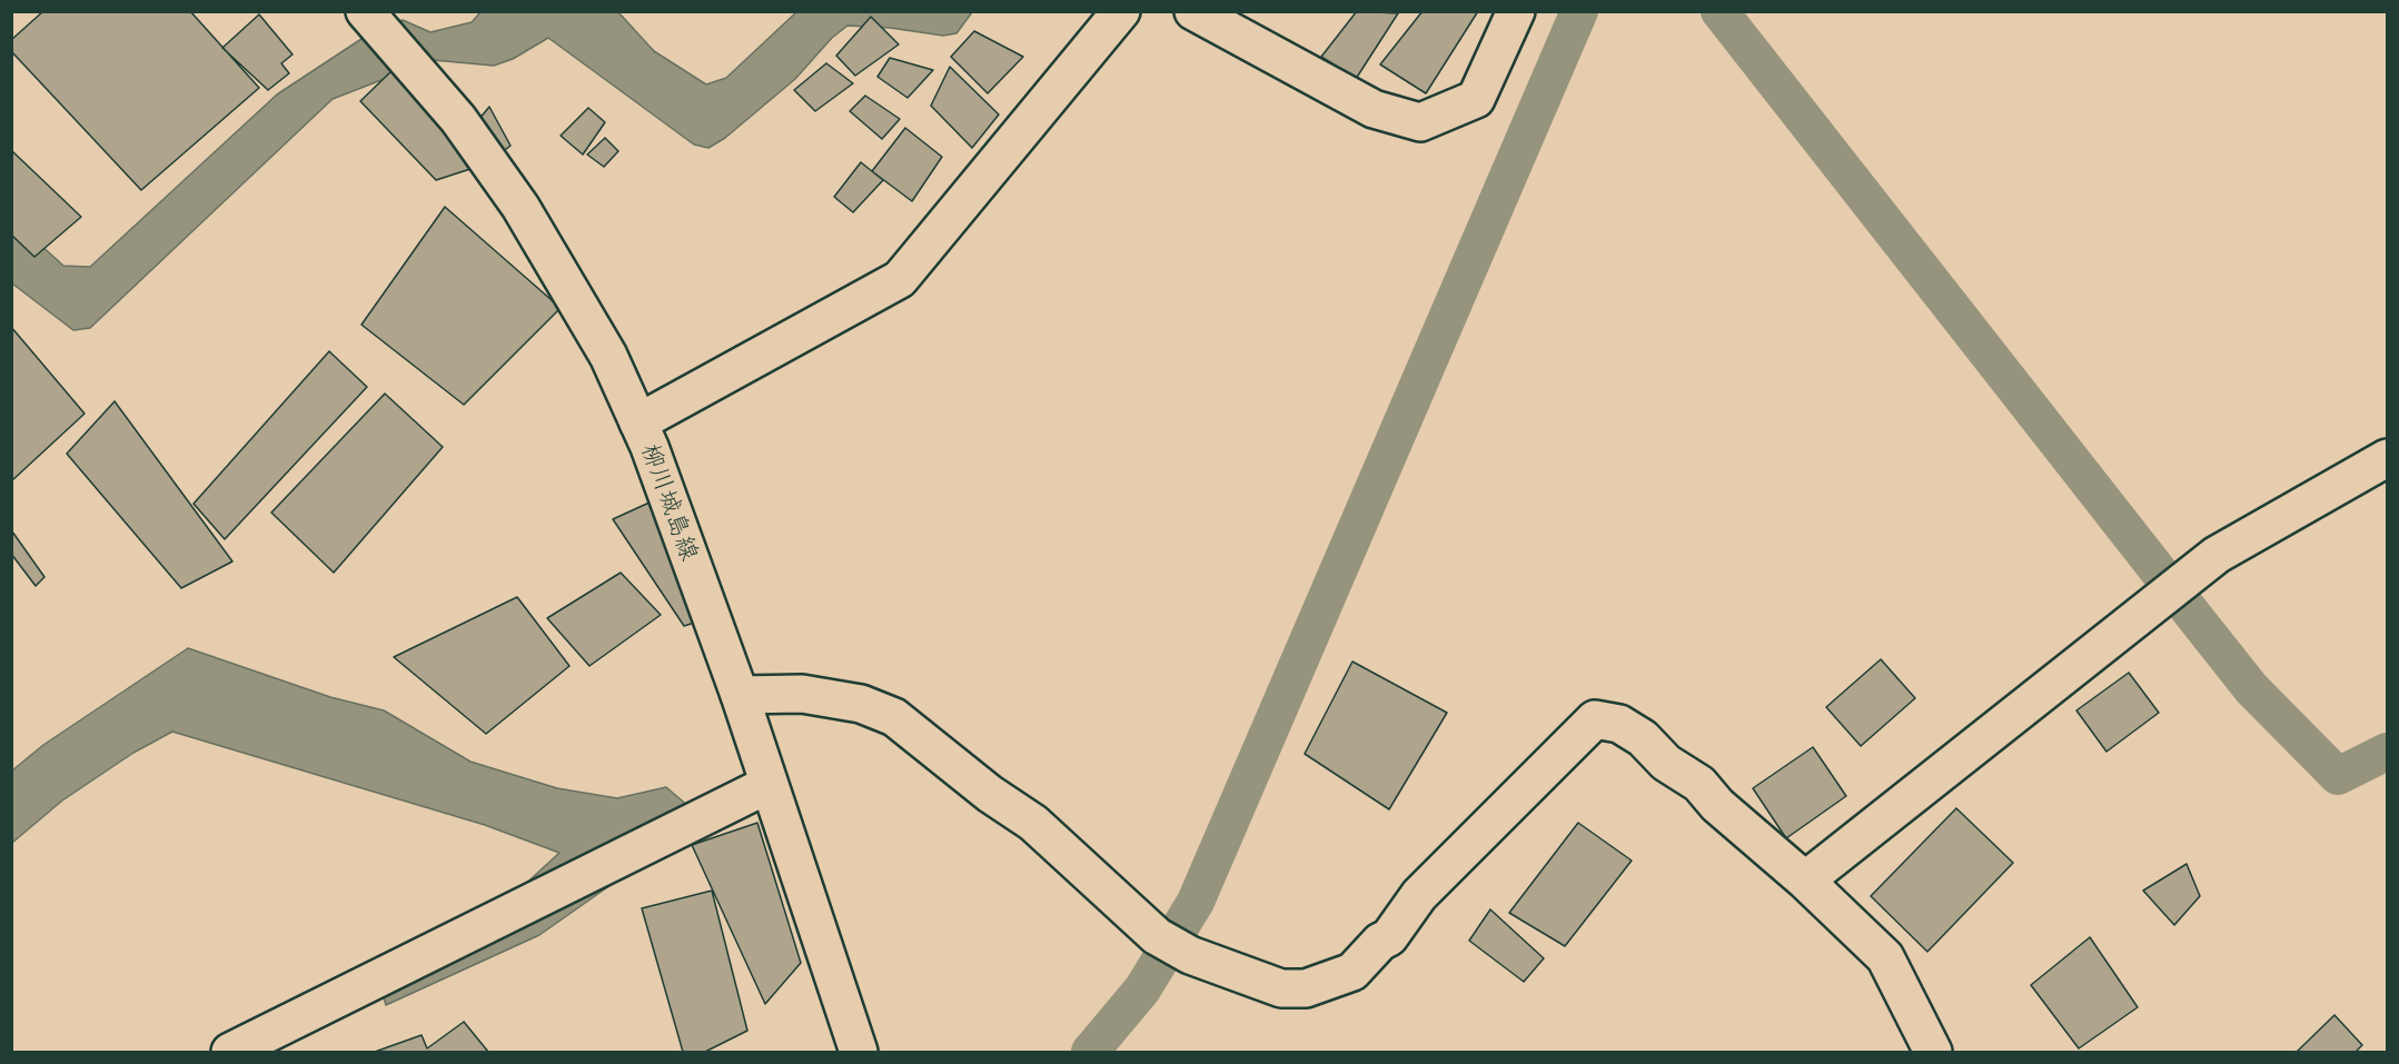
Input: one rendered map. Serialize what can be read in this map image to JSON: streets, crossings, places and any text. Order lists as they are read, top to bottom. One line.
{"streets":{"street":["柳川城島線"]}}
